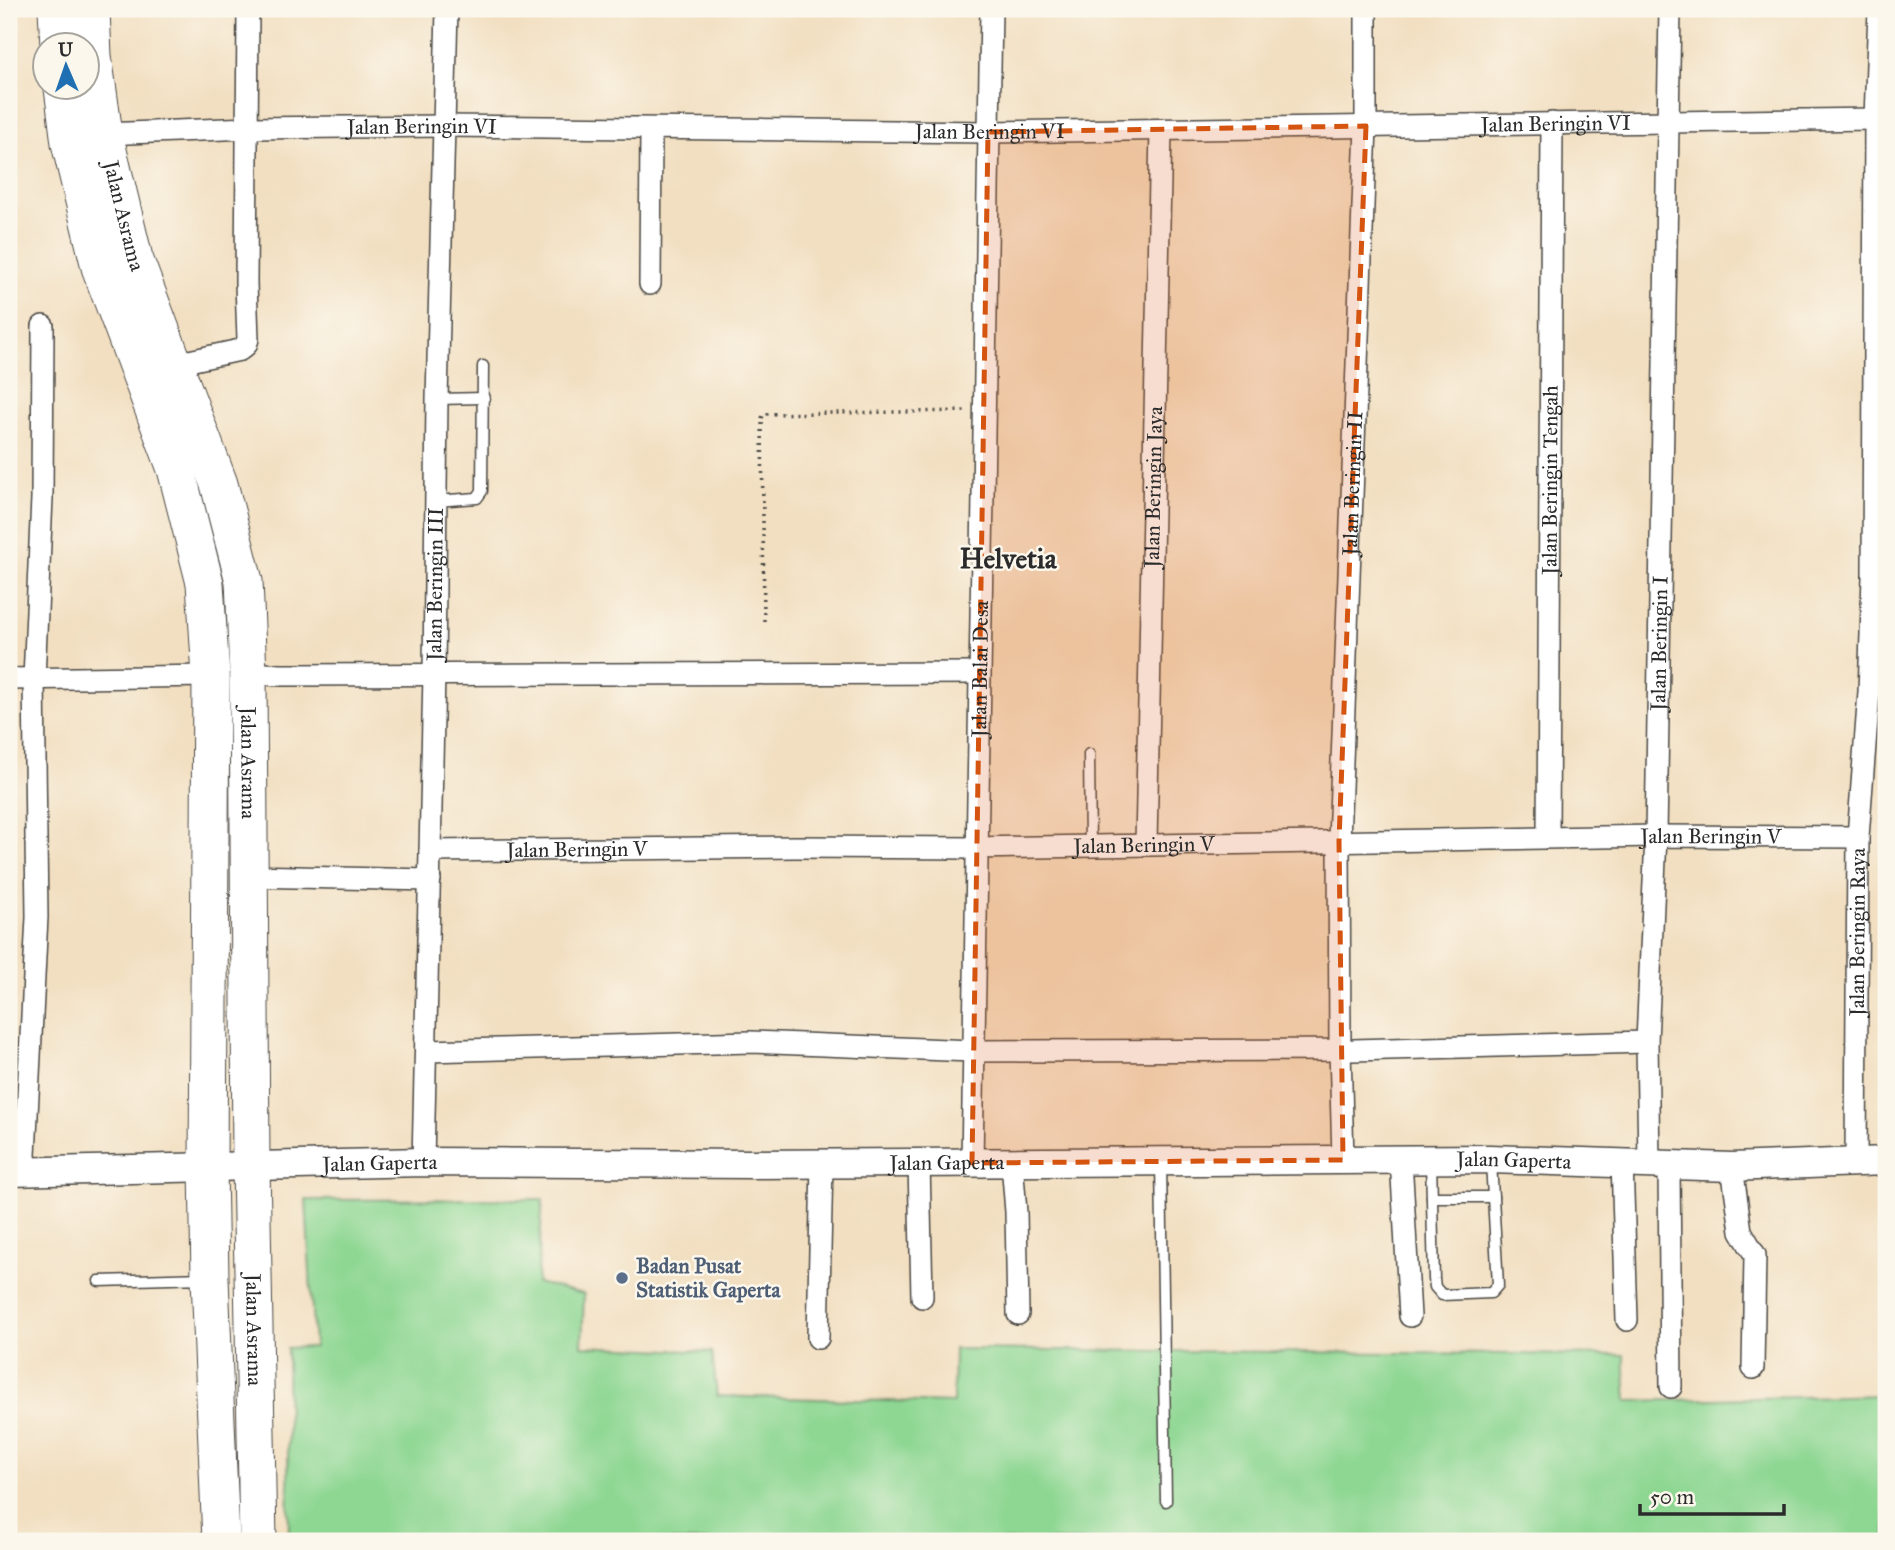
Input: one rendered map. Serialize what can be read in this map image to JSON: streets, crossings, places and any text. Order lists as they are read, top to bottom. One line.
{"streets":{"highway":["Jalan Asrama"],"street":["Jalan Beringin VI","Jalan Beringin Tengah","Jalan Beringin II","Jalan Beringin Jaya","Jalan Beringin III","Jalan Beringin I","Jalan Balai Desa","Jalan Beringin V","Jalan Beringin Raya","Jalan Gaperta"]},"crossings":[["Jalan Beringin VI","Jalan Asrama"],["Jalan Beringin VI","Jalan Beringin Tengah"],["Jalan Beringin VI","Jalan Beringin II"],["Jalan Beringin VI","Jalan Beringin Jaya"],["Jalan Beringin VI","Jalan Beringin III"],["Jalan Beringin VI","Jalan Beringin I"],["Jalan Beringin VI","Jalan Balai Desa"],["Jalan Beringin VI","Jalan Beringin Raya"],["Jalan Asrama","Jalan Gaperta"],["Jalan Beringin Tengah","Jalan Beringin V"],["Jalan Beringin II","Jalan Beringin V"],["Jalan Beringin II","Jalan Gaperta"],["Jalan Beringin Jaya","Jalan Beringin V"],["Jalan Beringin III","Jalan Beringin V"],["Jalan Beringin III","Jalan Gaperta"],["Jalan Beringin I","Jalan Beringin V"],["Jalan Beringin I","Jalan Gaperta"],["Jalan Balai Desa","Jalan Beringin V"],["Jalan Balai Desa","Jalan Gaperta"],["Jalan Beringin V","Jalan Beringin Raya"],["Jalan Beringin Raya","Jalan Gaperta"]],"districts":["Helvetia"],"places":["Badan Pusat Statistik Gaperta"],"scale_bar":"50 m","north":"top"}
